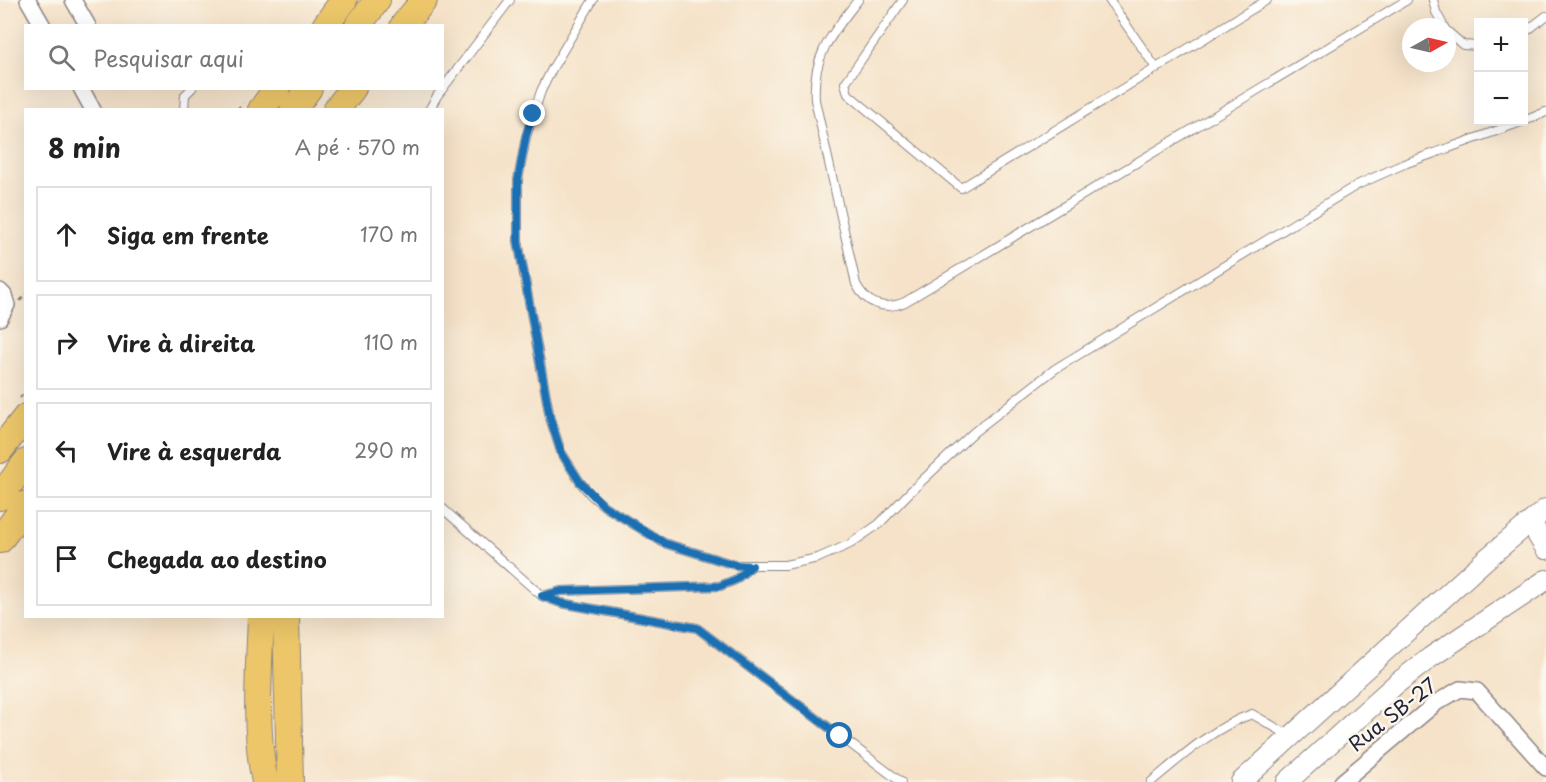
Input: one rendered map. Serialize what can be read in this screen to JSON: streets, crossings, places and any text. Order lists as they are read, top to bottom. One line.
{"streets":{"street":["Rua SB-27"]},"north":"right","page":{"map_buttons":["+","−"],"search":"Pesquisar aqui","heading":["8 min","A pé · 570 m"],"list":[["Siga em frente","170 m"],["Vire à direita","110 m"],["Vire à esquerda","290 m"],"Chegada ao destino"]}}
